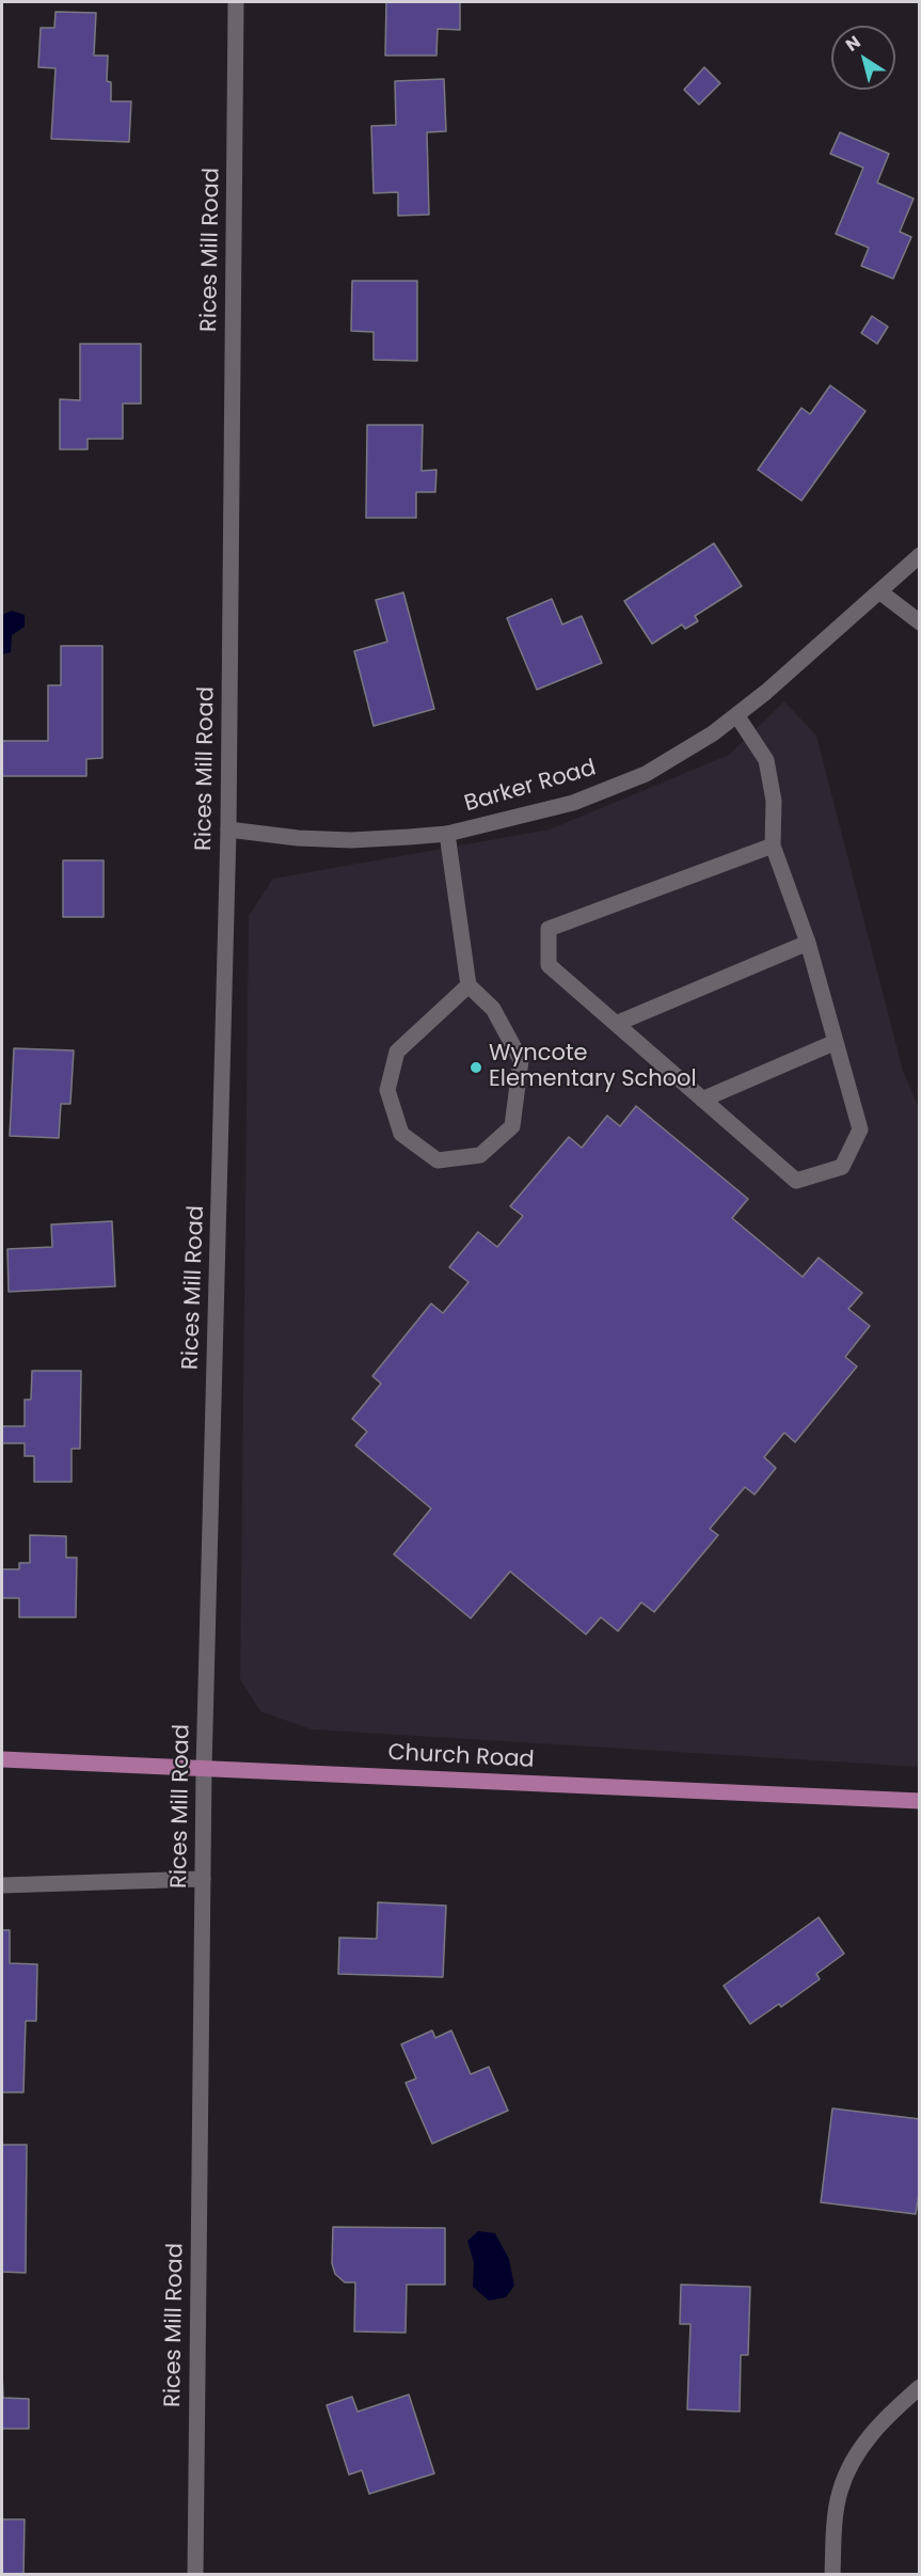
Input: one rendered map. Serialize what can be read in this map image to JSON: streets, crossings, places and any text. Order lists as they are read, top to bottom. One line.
{"streets":{"main road":["Church Road"],"street":["Rices Mill Road","Barker Road"]},"crossings":[["Rices Mill Road","Barker Road"],["Rices Mill Road","Church Road"]],"places":["Wyncote Elementary School"],"north":"top left"}
